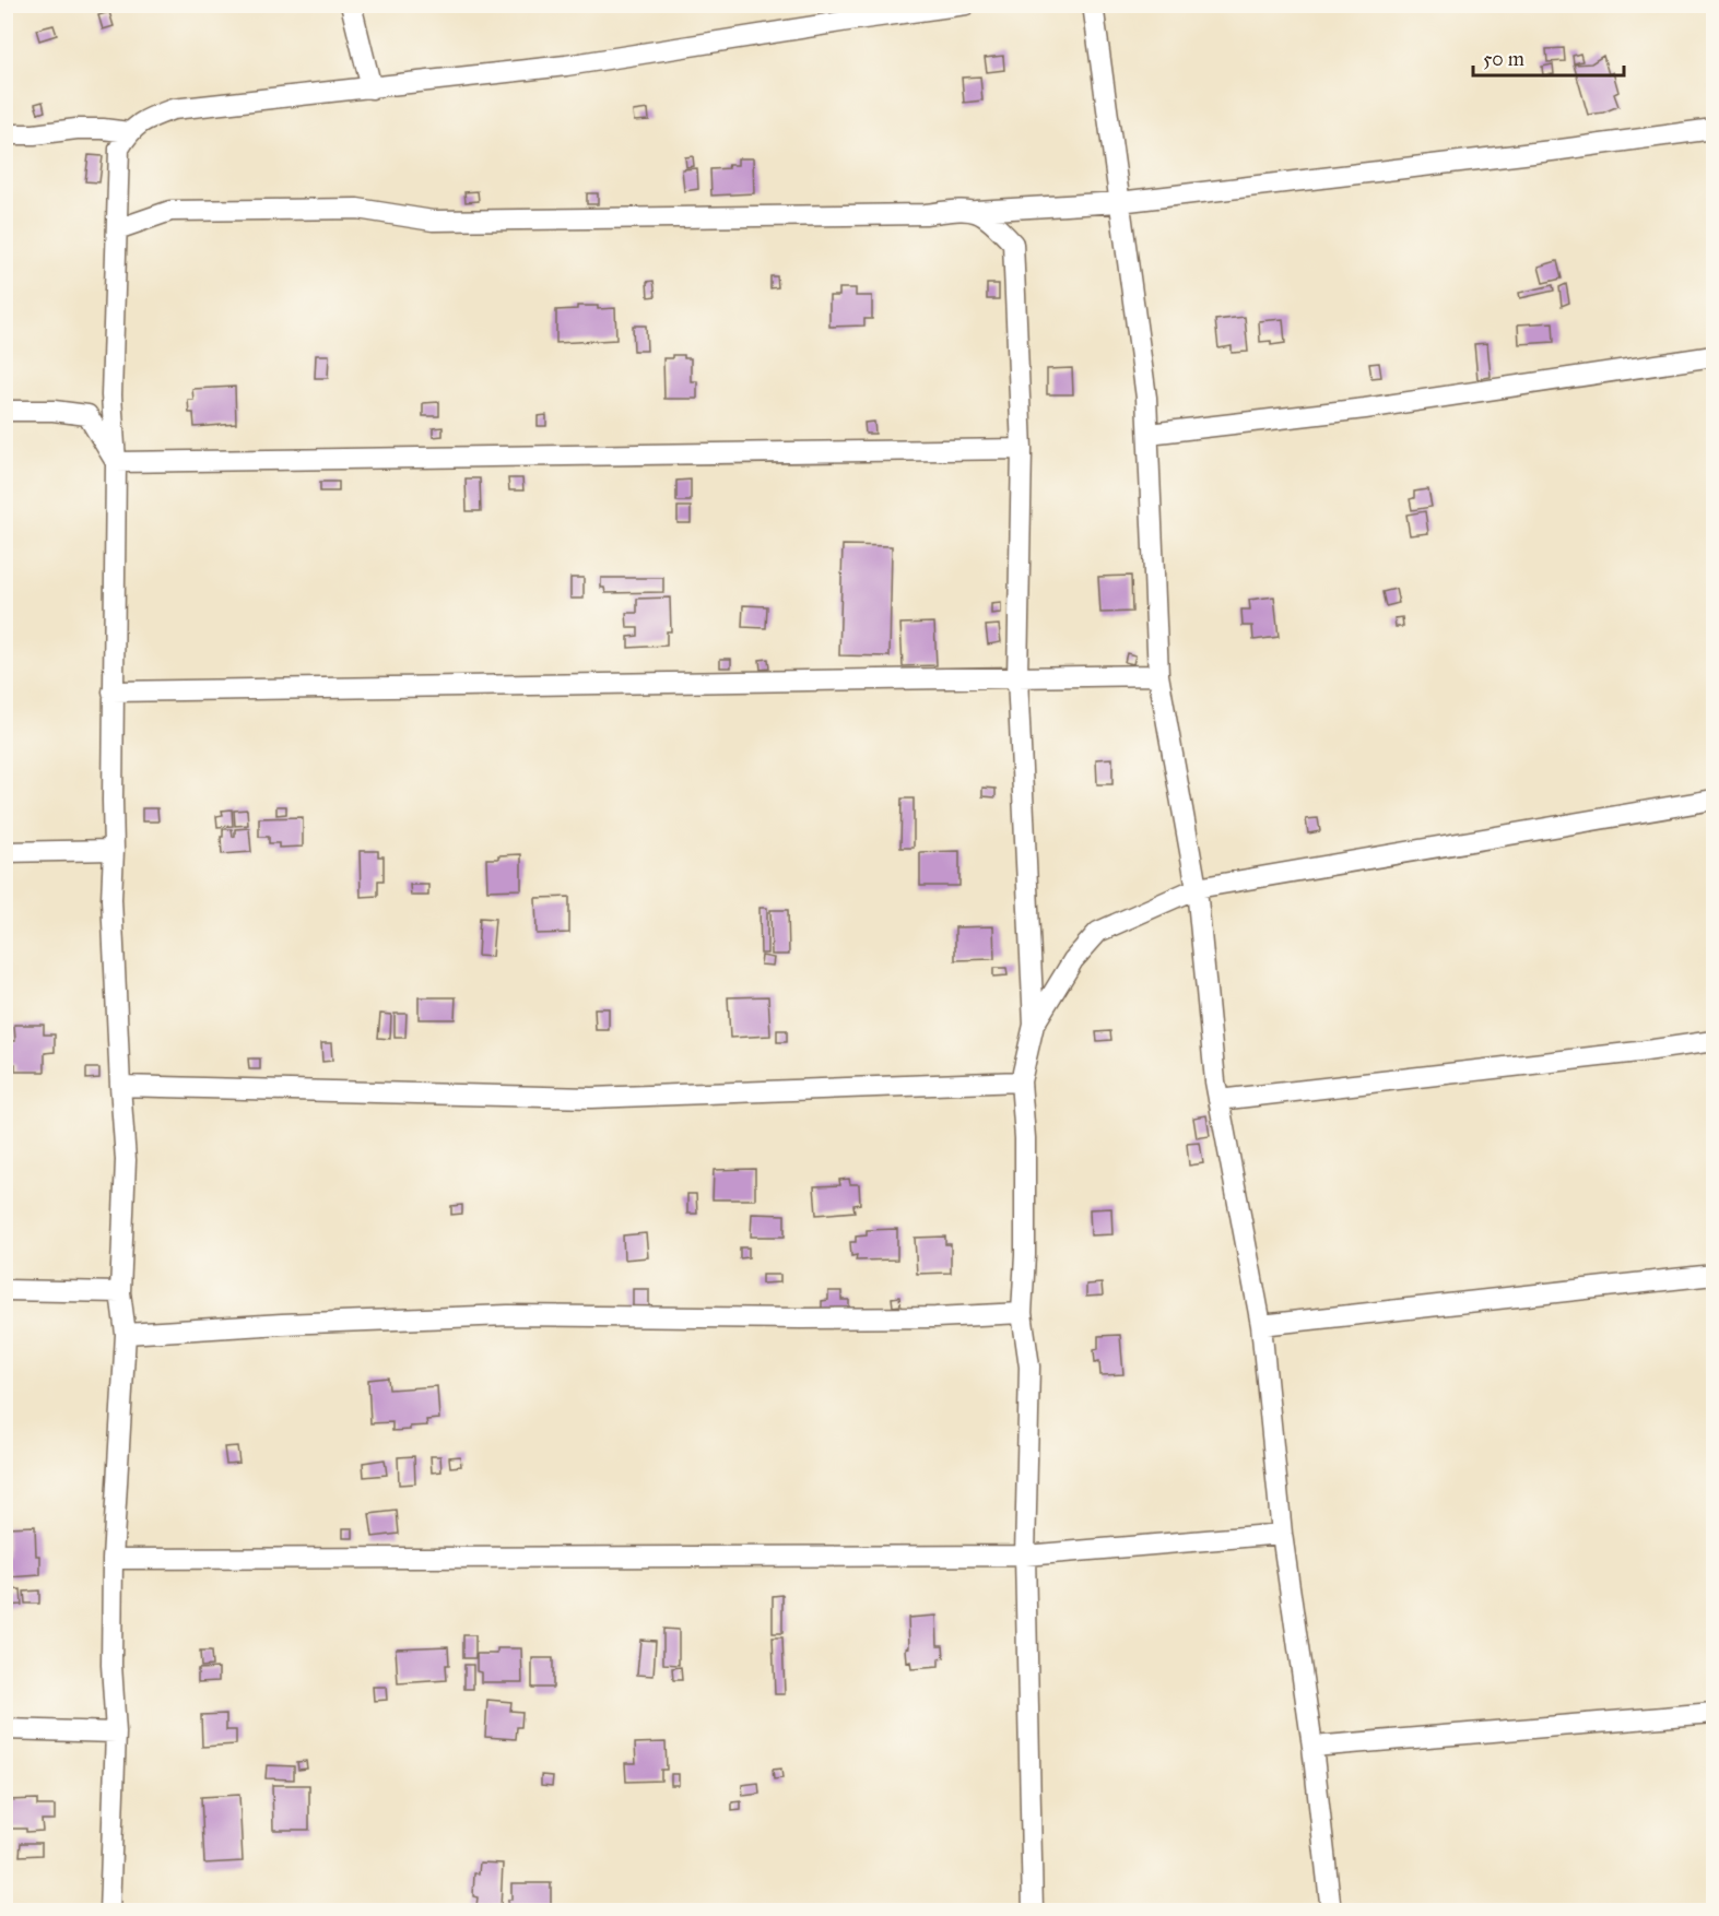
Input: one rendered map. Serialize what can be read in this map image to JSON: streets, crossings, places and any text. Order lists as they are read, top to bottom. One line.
{"scale_bar":"50 m"}
